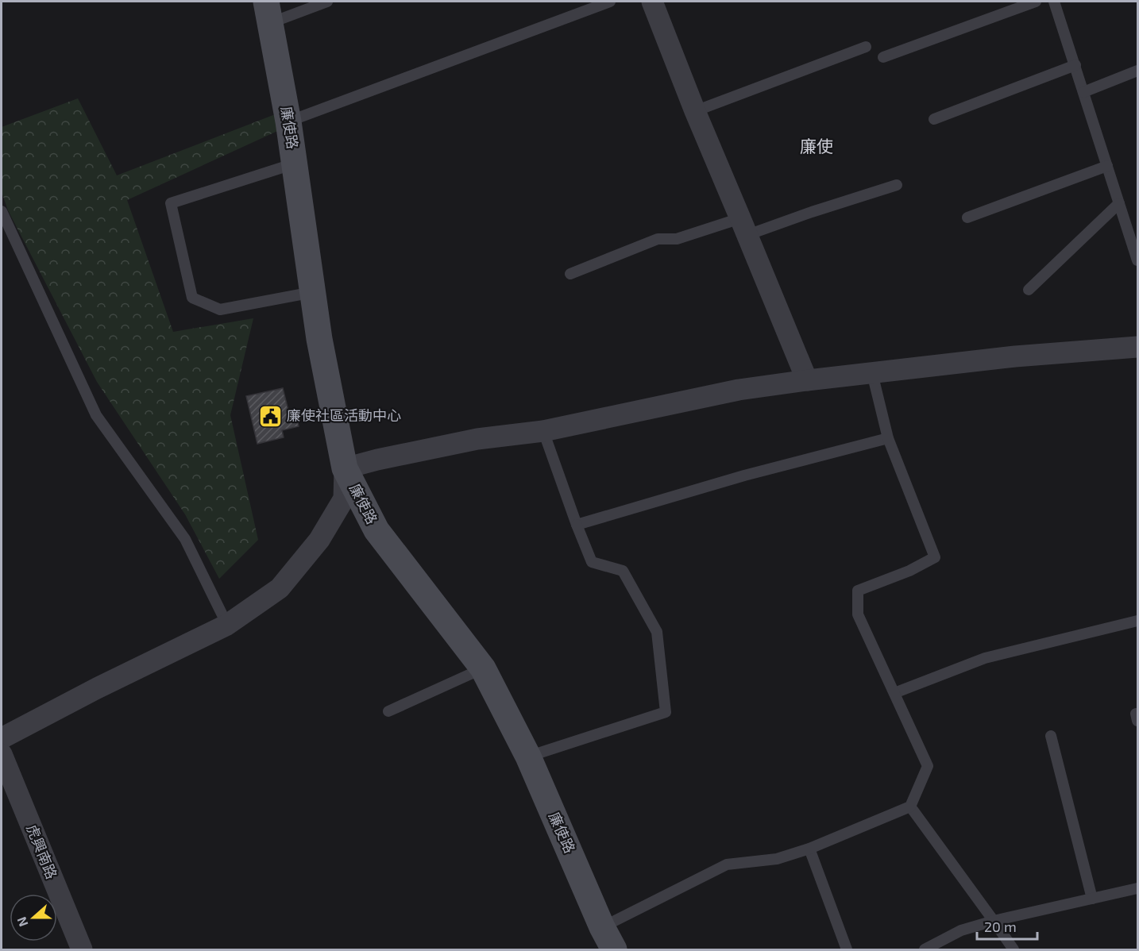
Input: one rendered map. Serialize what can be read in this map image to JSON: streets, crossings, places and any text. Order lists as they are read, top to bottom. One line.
{"streets":{"street":["廉使路","虎興南路"]},"districts":["廉使"],"places":{"public building":["廉使社區活動中心"]},"scale_bar":"20 m","north":"left"}
